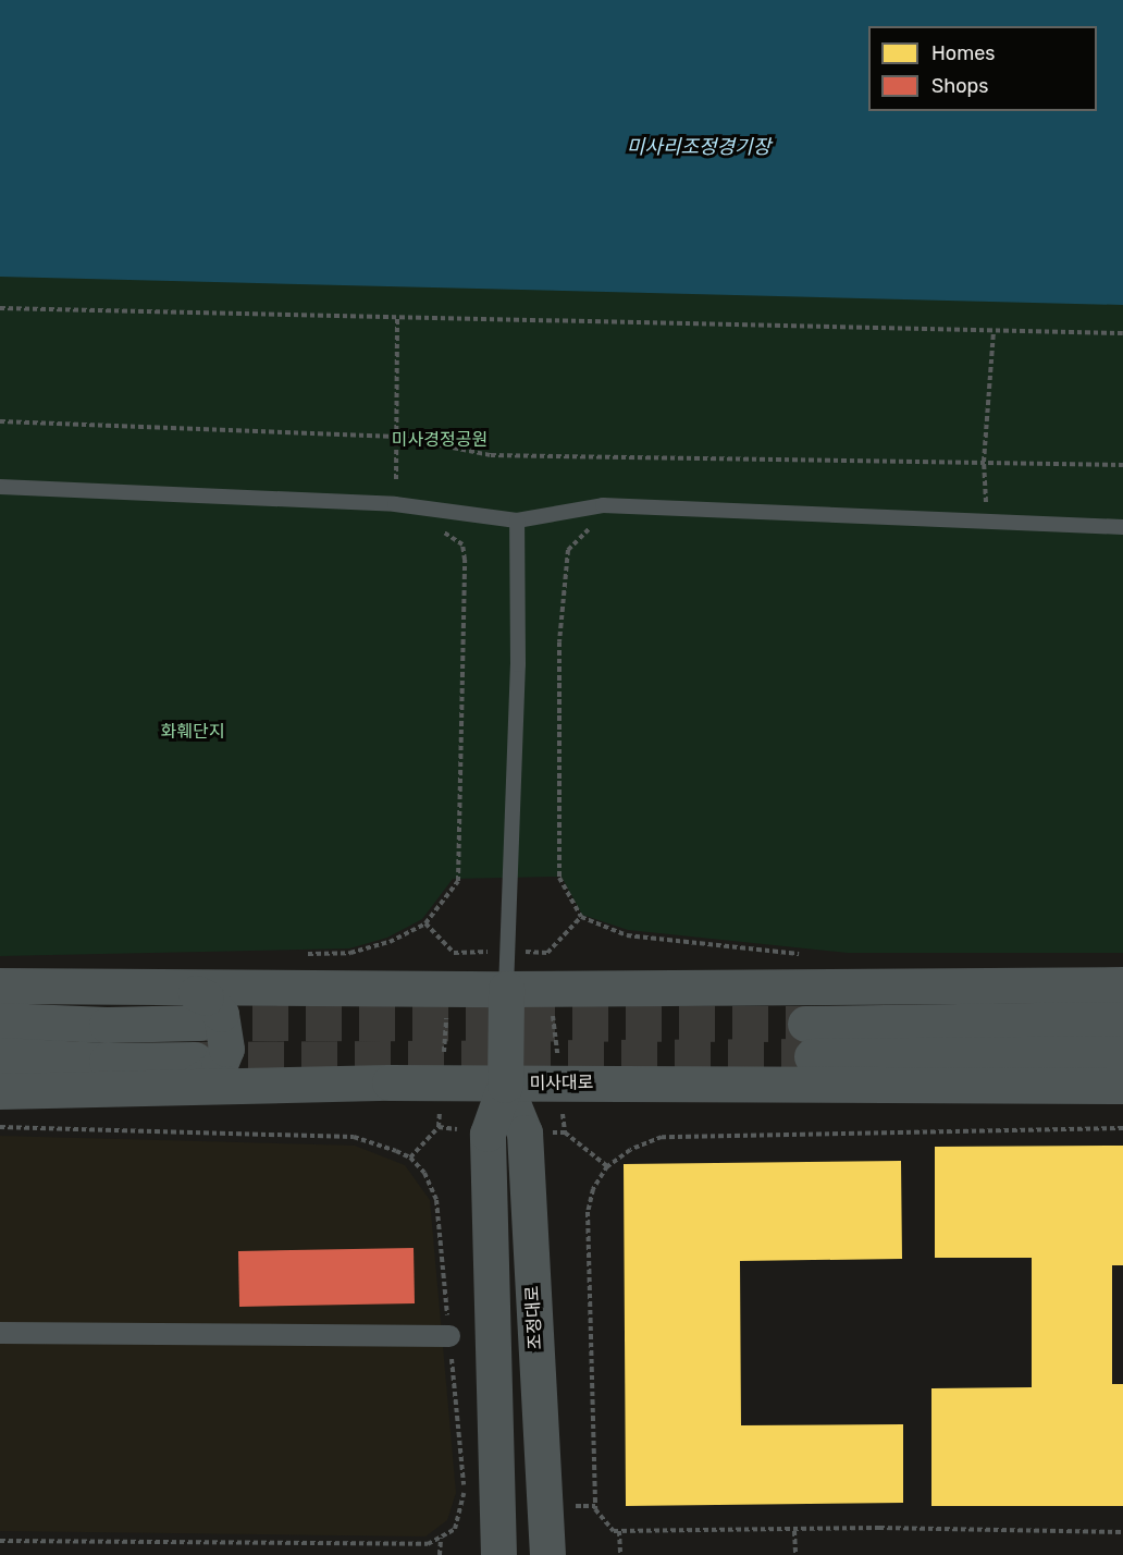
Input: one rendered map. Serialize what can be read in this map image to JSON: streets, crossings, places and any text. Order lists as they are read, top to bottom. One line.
{"streets":{"main road":["미사대로","조정대로"]},"crossings":[["미사대로","조정대로"]],"water":["미사리조정경기장"],"parks":["미사경정공원","화훼단지"],"legend":["Homes","Shops"]}
